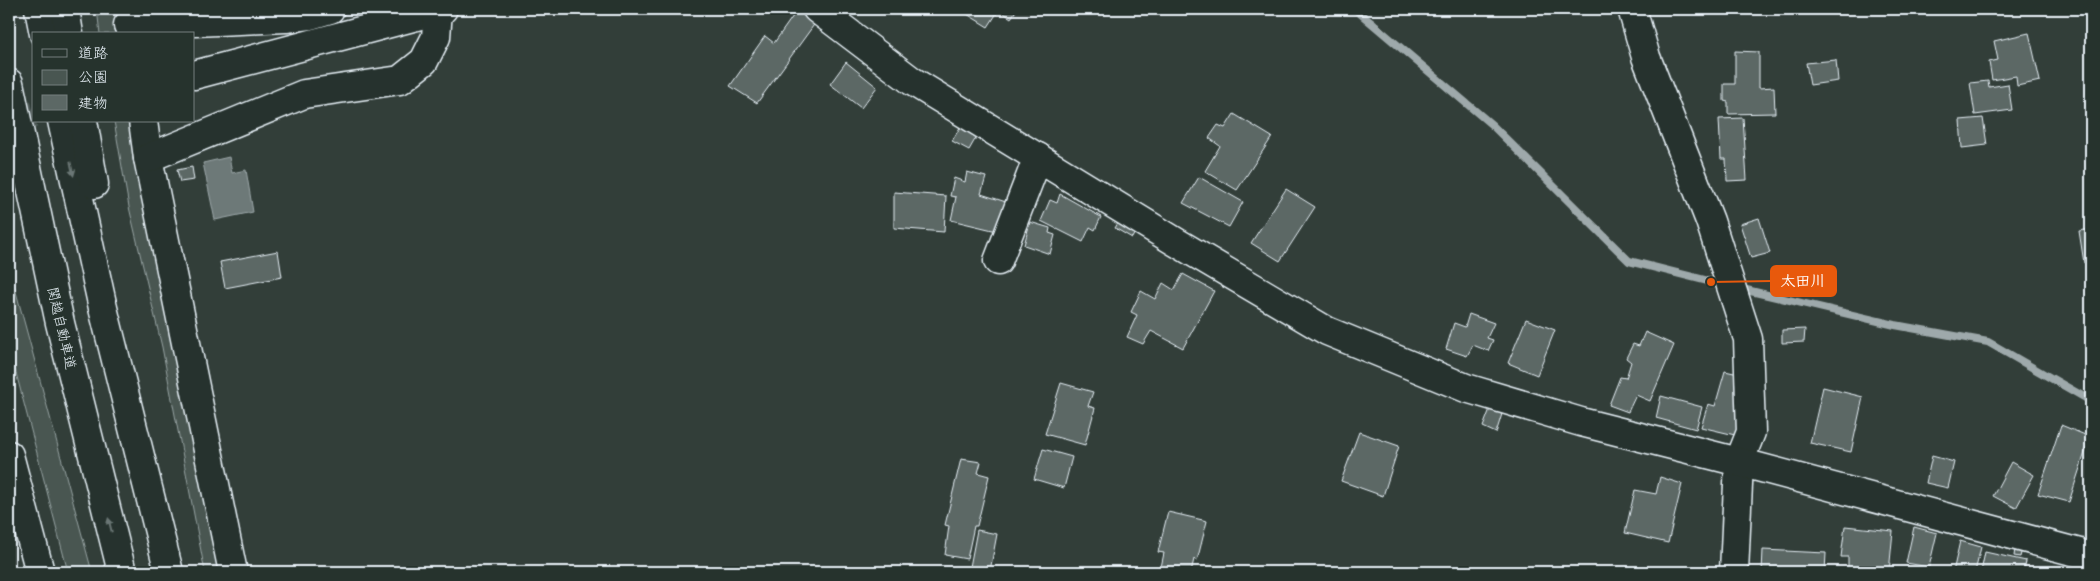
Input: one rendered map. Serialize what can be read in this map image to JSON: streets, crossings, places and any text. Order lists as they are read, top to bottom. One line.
{"streets":{"main road":["関越自動車道"]},"places":["太田川"],"legend":["道路","公園","建物"]}
